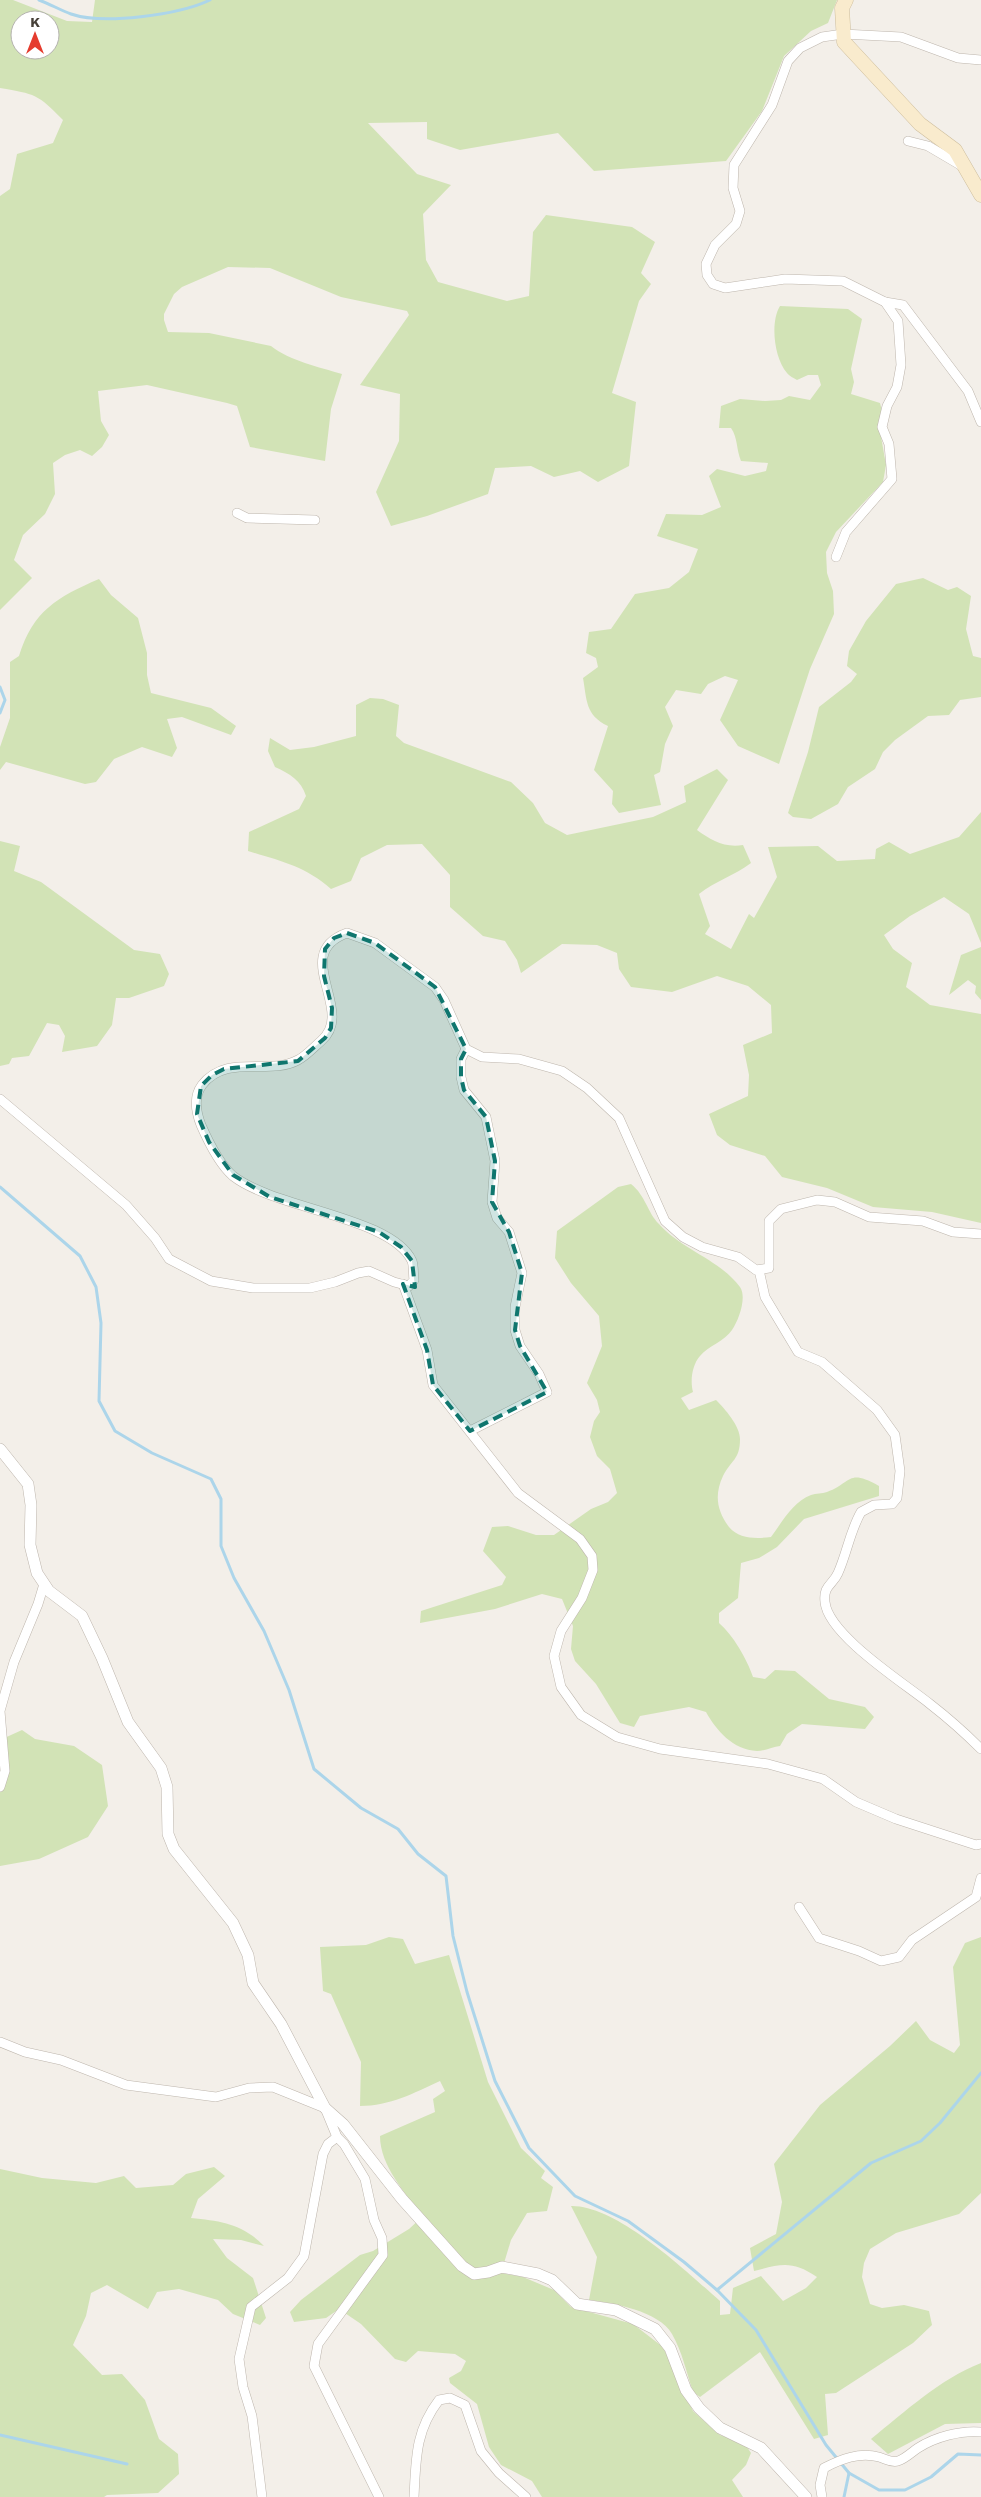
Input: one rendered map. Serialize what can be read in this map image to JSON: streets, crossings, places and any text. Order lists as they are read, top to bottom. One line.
{"north":"top"}
